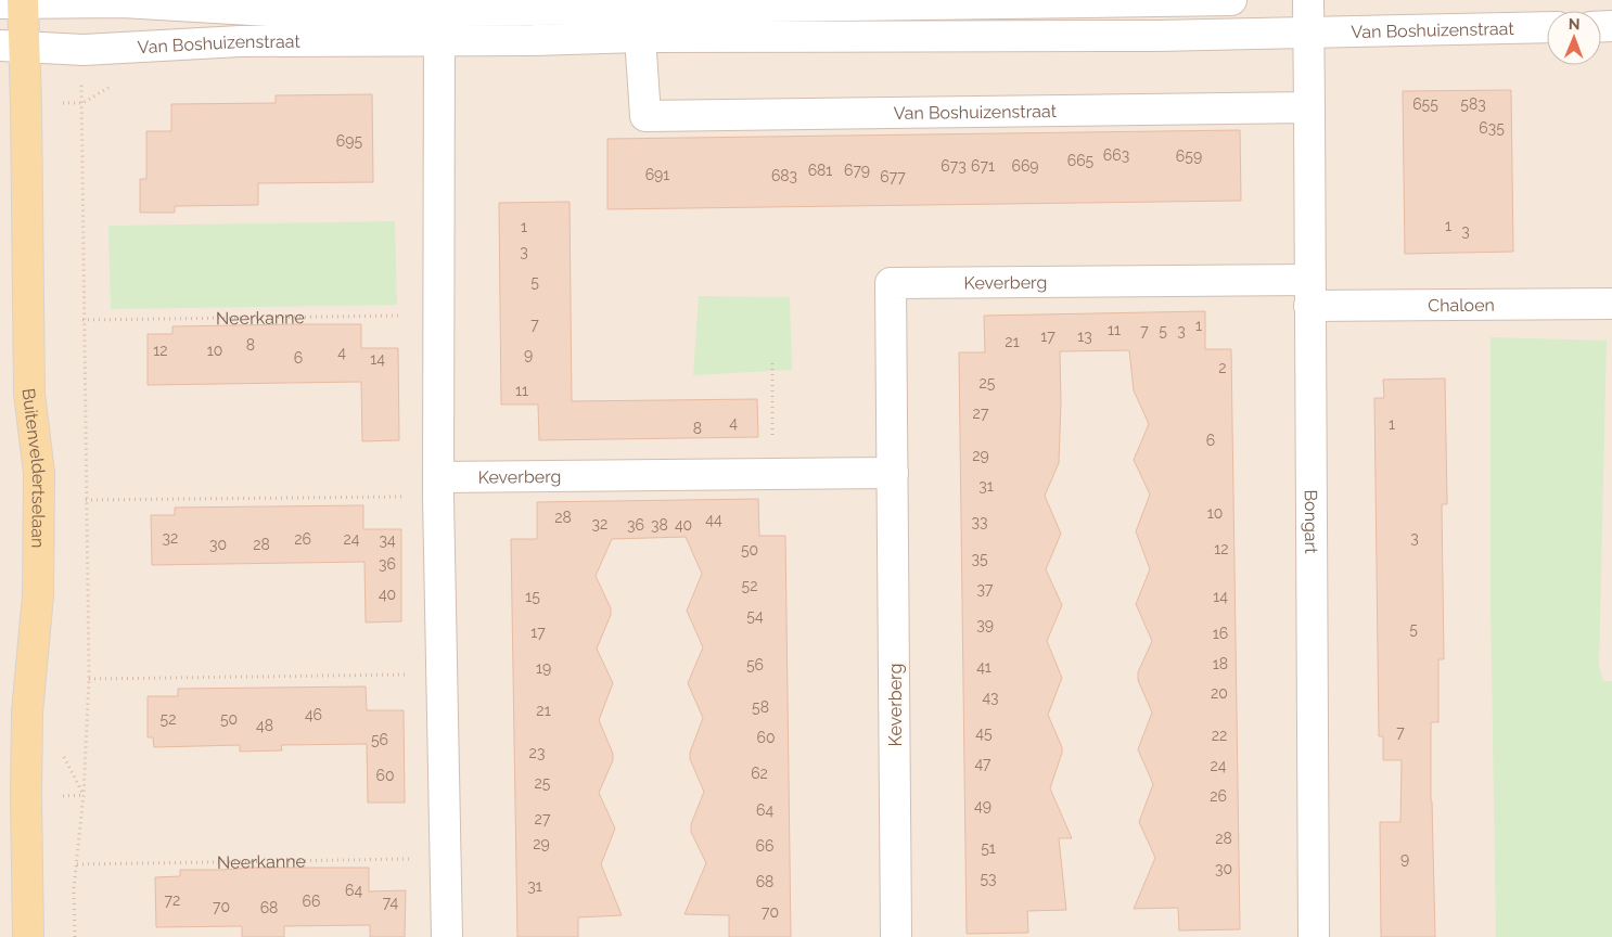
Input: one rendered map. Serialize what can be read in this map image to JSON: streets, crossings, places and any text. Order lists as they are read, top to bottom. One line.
{"streets":{"main road":["Buitenveldertselaan"],"street":["Van Boshuizenstraat","Keverberg","Chaloen","Bongart"],"path":["Neerkanne"]},"crossings":[["Van Boshuizenstraat","Buitenveldertselaan"],["Van Boshuizenstraat","Bongart"],["Keverberg","Chaloen"],["Keverberg","Bongart"],["Chaloen","Bongart"]],"house_numbers":["655","583","635","695","663","659","665","673","671","669","681","679","691","683","677","1","1","3","3","5","7","1","11","7","5","3","17","13","21","8","12","10","4","9","6","14","2","25","11","27","4","1","8","6","29","31","10","28","44","33","32","36","38","40","32","3","26","24","34","30","28","12","50","35","36","52","37","40","15","14","54","39","5","17","16","18","56","41","19","20","43","58","21","46","52","50","48","7","45","22","60","56","23","47","24","62","60","25","26","49","64","27","28","29","66","51","9","30","53","68","31","64","72","66","74","70","68","70"],"north":"top"}
